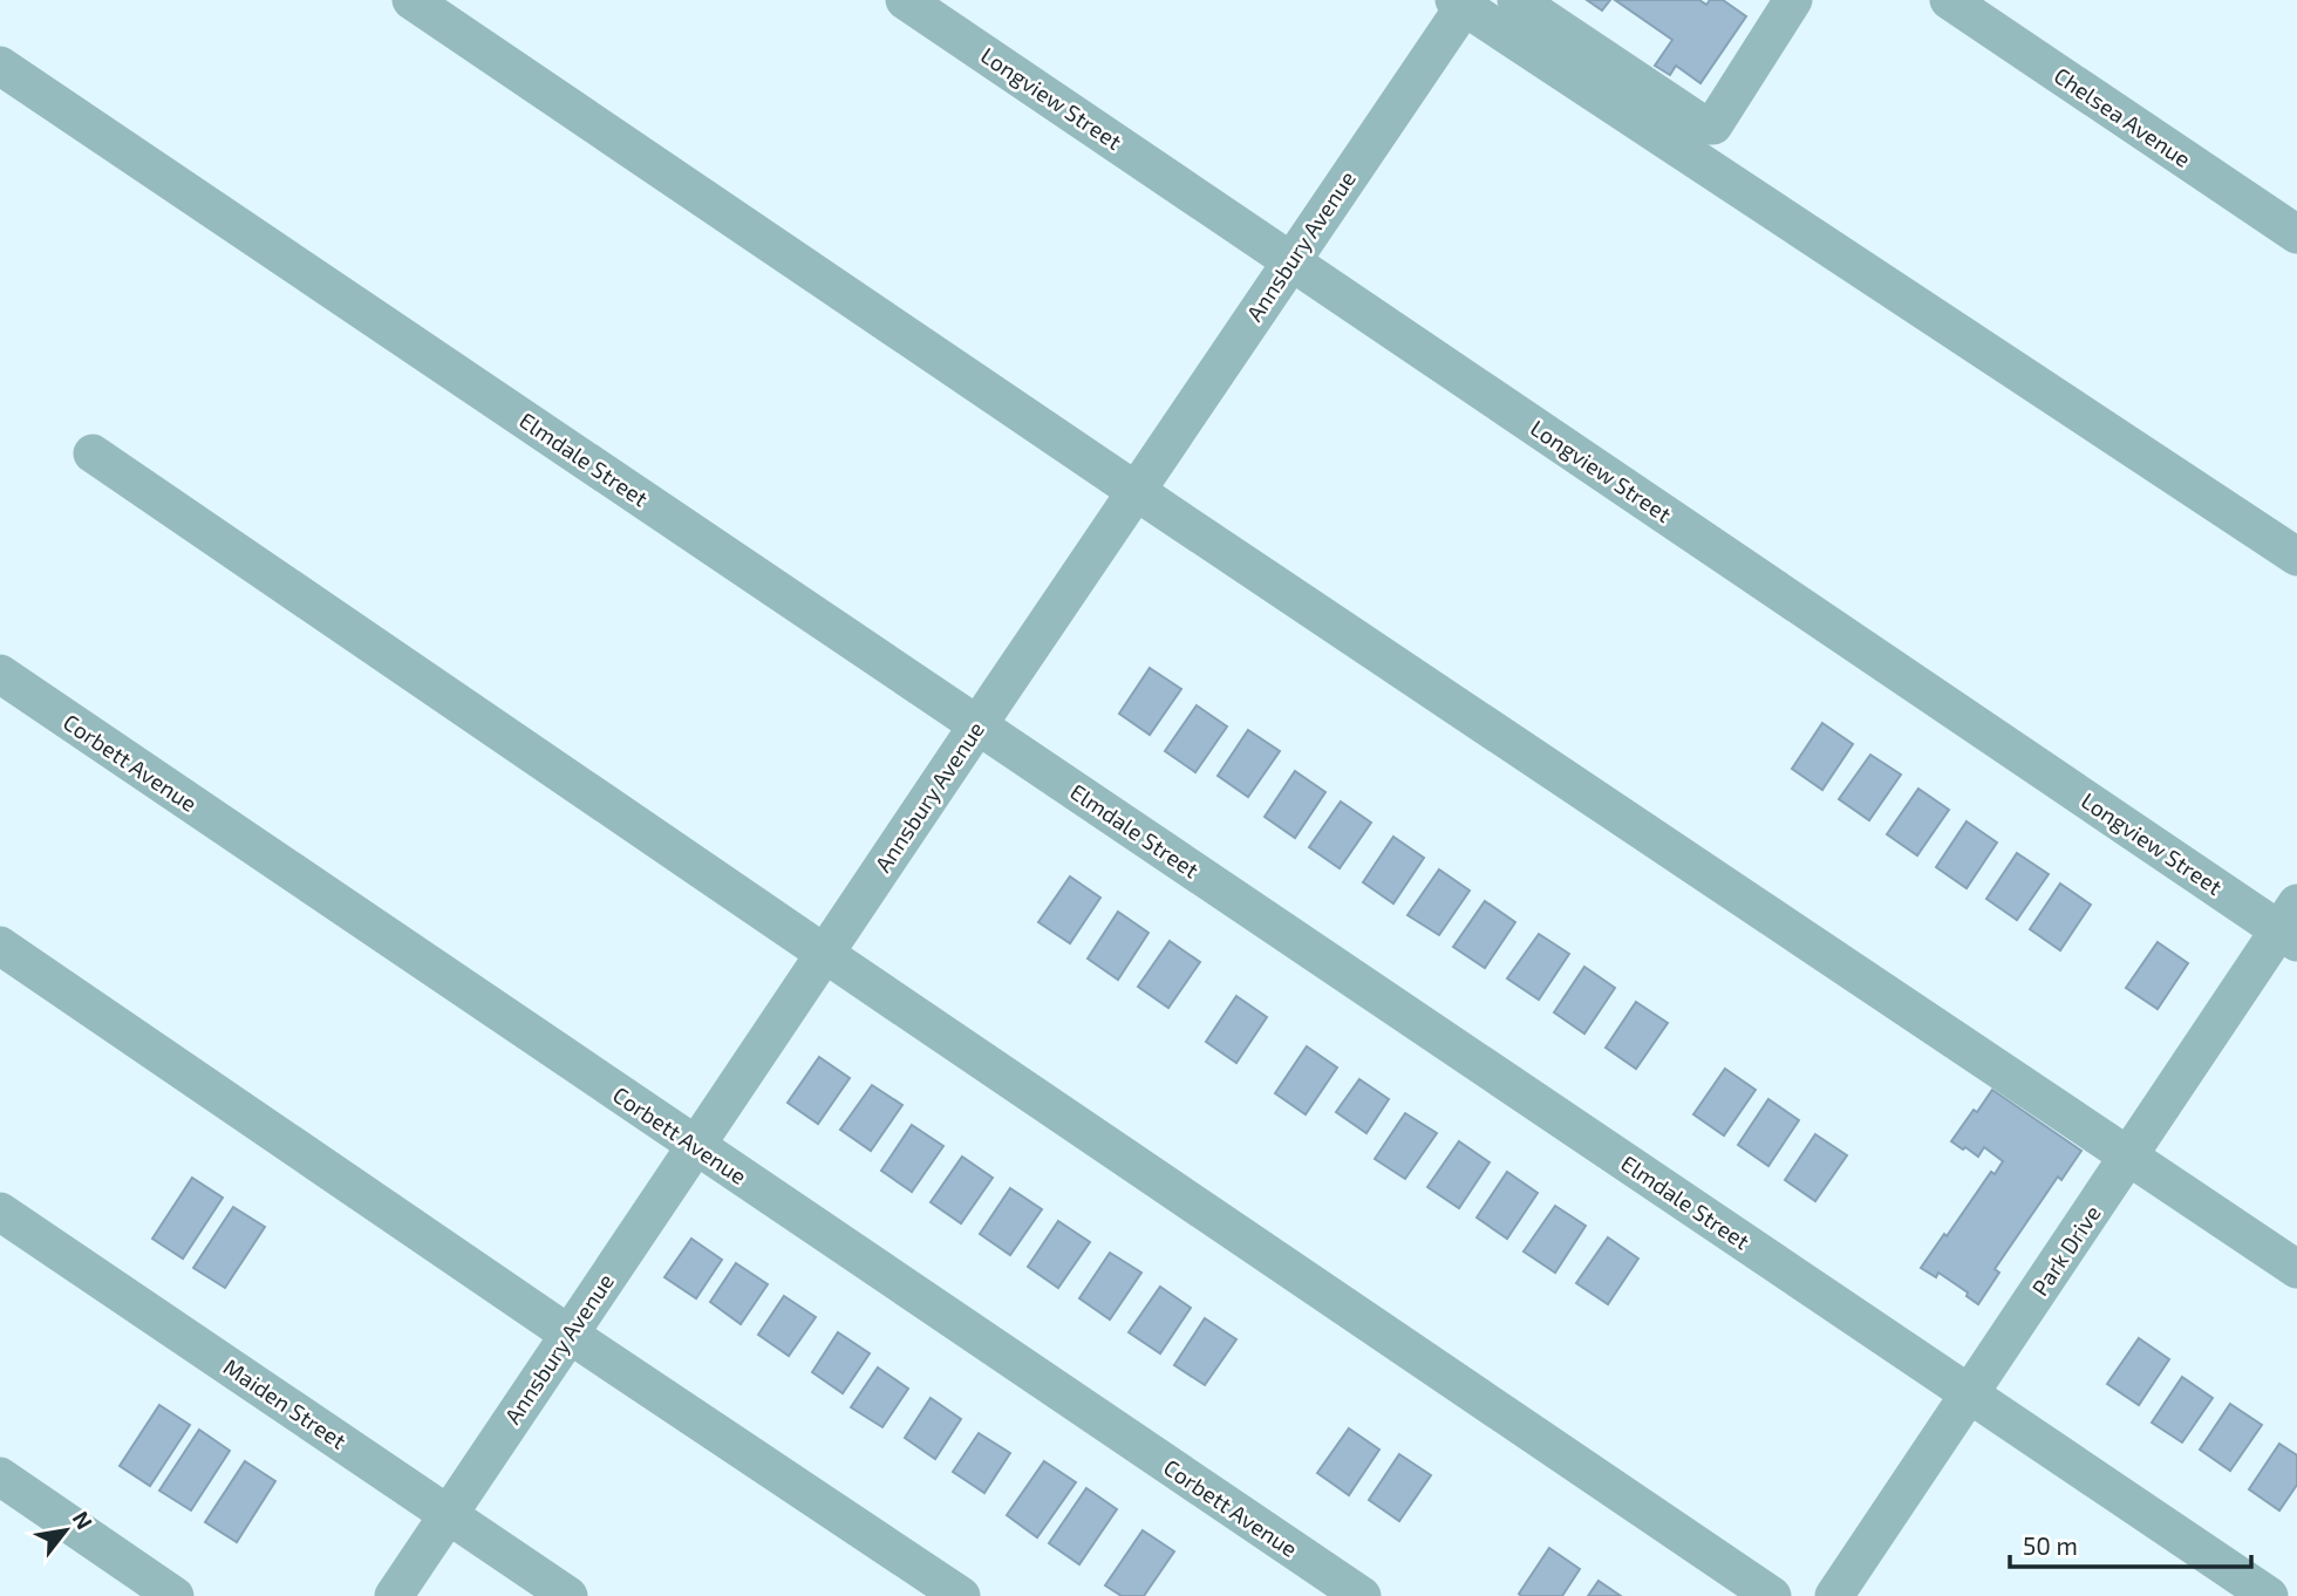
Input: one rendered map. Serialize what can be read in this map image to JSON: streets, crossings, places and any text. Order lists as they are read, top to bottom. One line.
{"streets":{"street":["Longview Street","Chelsea Avenue","Annsbury Avenue","Elmdale Street","Corbett Avenue","Park Drive","Maiden Street"]},"crossings":[["Longview Street","Annsbury Avenue"],["Longview Street","Park Drive"],["Annsbury Avenue","Elmdale Street"],["Annsbury Avenue","Corbett Avenue"],["Annsbury Avenue","Maiden Street"],["Elmdale Street","Park Drive"]],"scale_bar":"50 m","north":"top right"}
